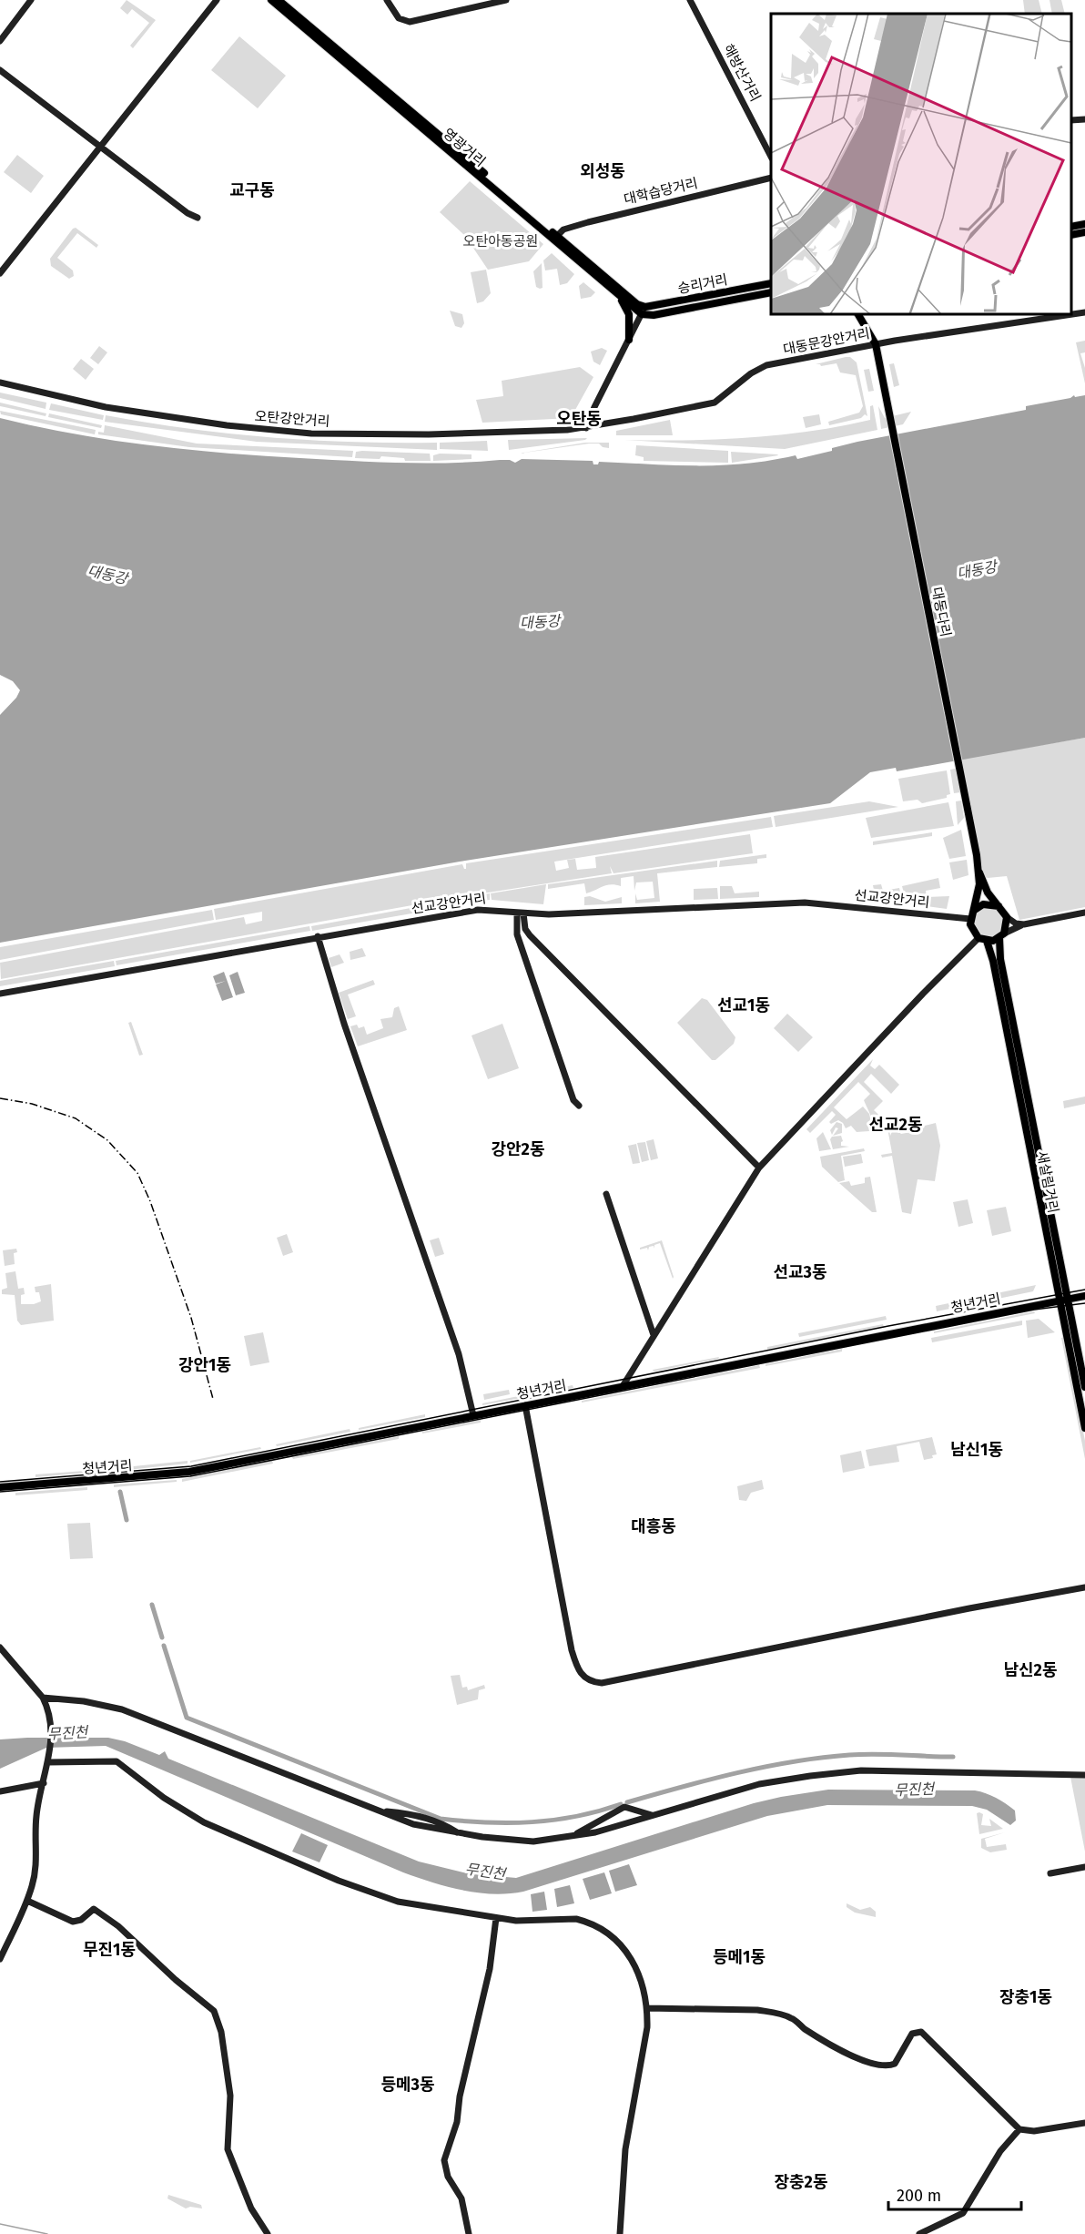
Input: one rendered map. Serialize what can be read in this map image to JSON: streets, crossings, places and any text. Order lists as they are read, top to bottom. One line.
{"streets":{"main road":["영광거리","승리거리","대동다리","새살림거리","청년거리"],"street":["해방산거리","대학습당거리","대동문강안거리","오탄강안거리","선교강안거리"]},"crossings":[["영광거리","대학습당거리"],["영광거리","승리거리"],["대동문강안거리","오탄강안거리"],["대동문강안거리","대동다리"],["선교강안거리","새살림거리"],["새살림거리","청년거리"]],"districts":["외성동","교구동","오탄동","선교1동","선교2동","강안2동","선교3동","강안1동","남신1동","대흥동","남신2동","무진1동","등메1동","장충1동","등메3동","장충2동"],"water":["대동강","무진천"],"parks":["오탄아동공원"],"scale_bar":"200 m"}
